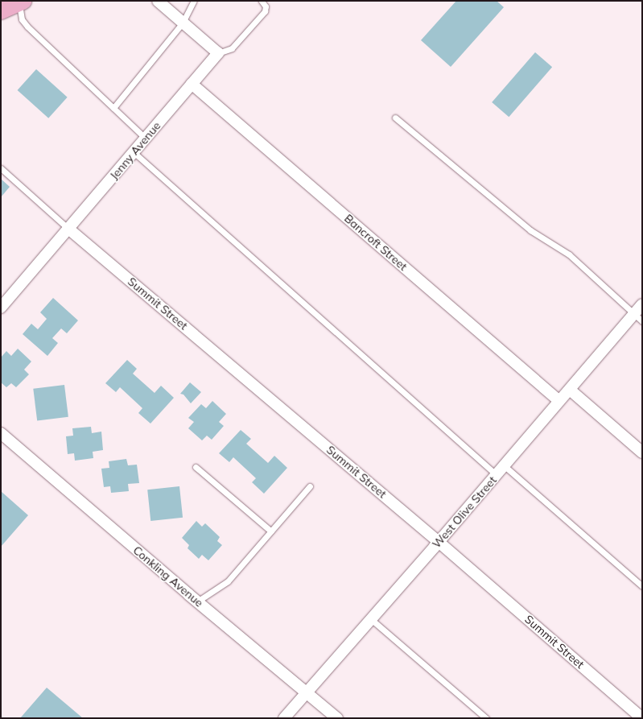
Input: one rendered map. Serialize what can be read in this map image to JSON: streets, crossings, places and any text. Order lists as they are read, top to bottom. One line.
{"streets":{"street":["Jenny Avenue","Bancroft Street","Summit Street","West Olive Street","Conkling Avenue"]},"crossings":[["Jenny Avenue","Bancroft Street"],["Jenny Avenue","Summit Street"],["Bancroft Street","West Olive Street"],["Summit Street","West Olive Street"],["West Olive Street","Conkling Avenue"]]}
